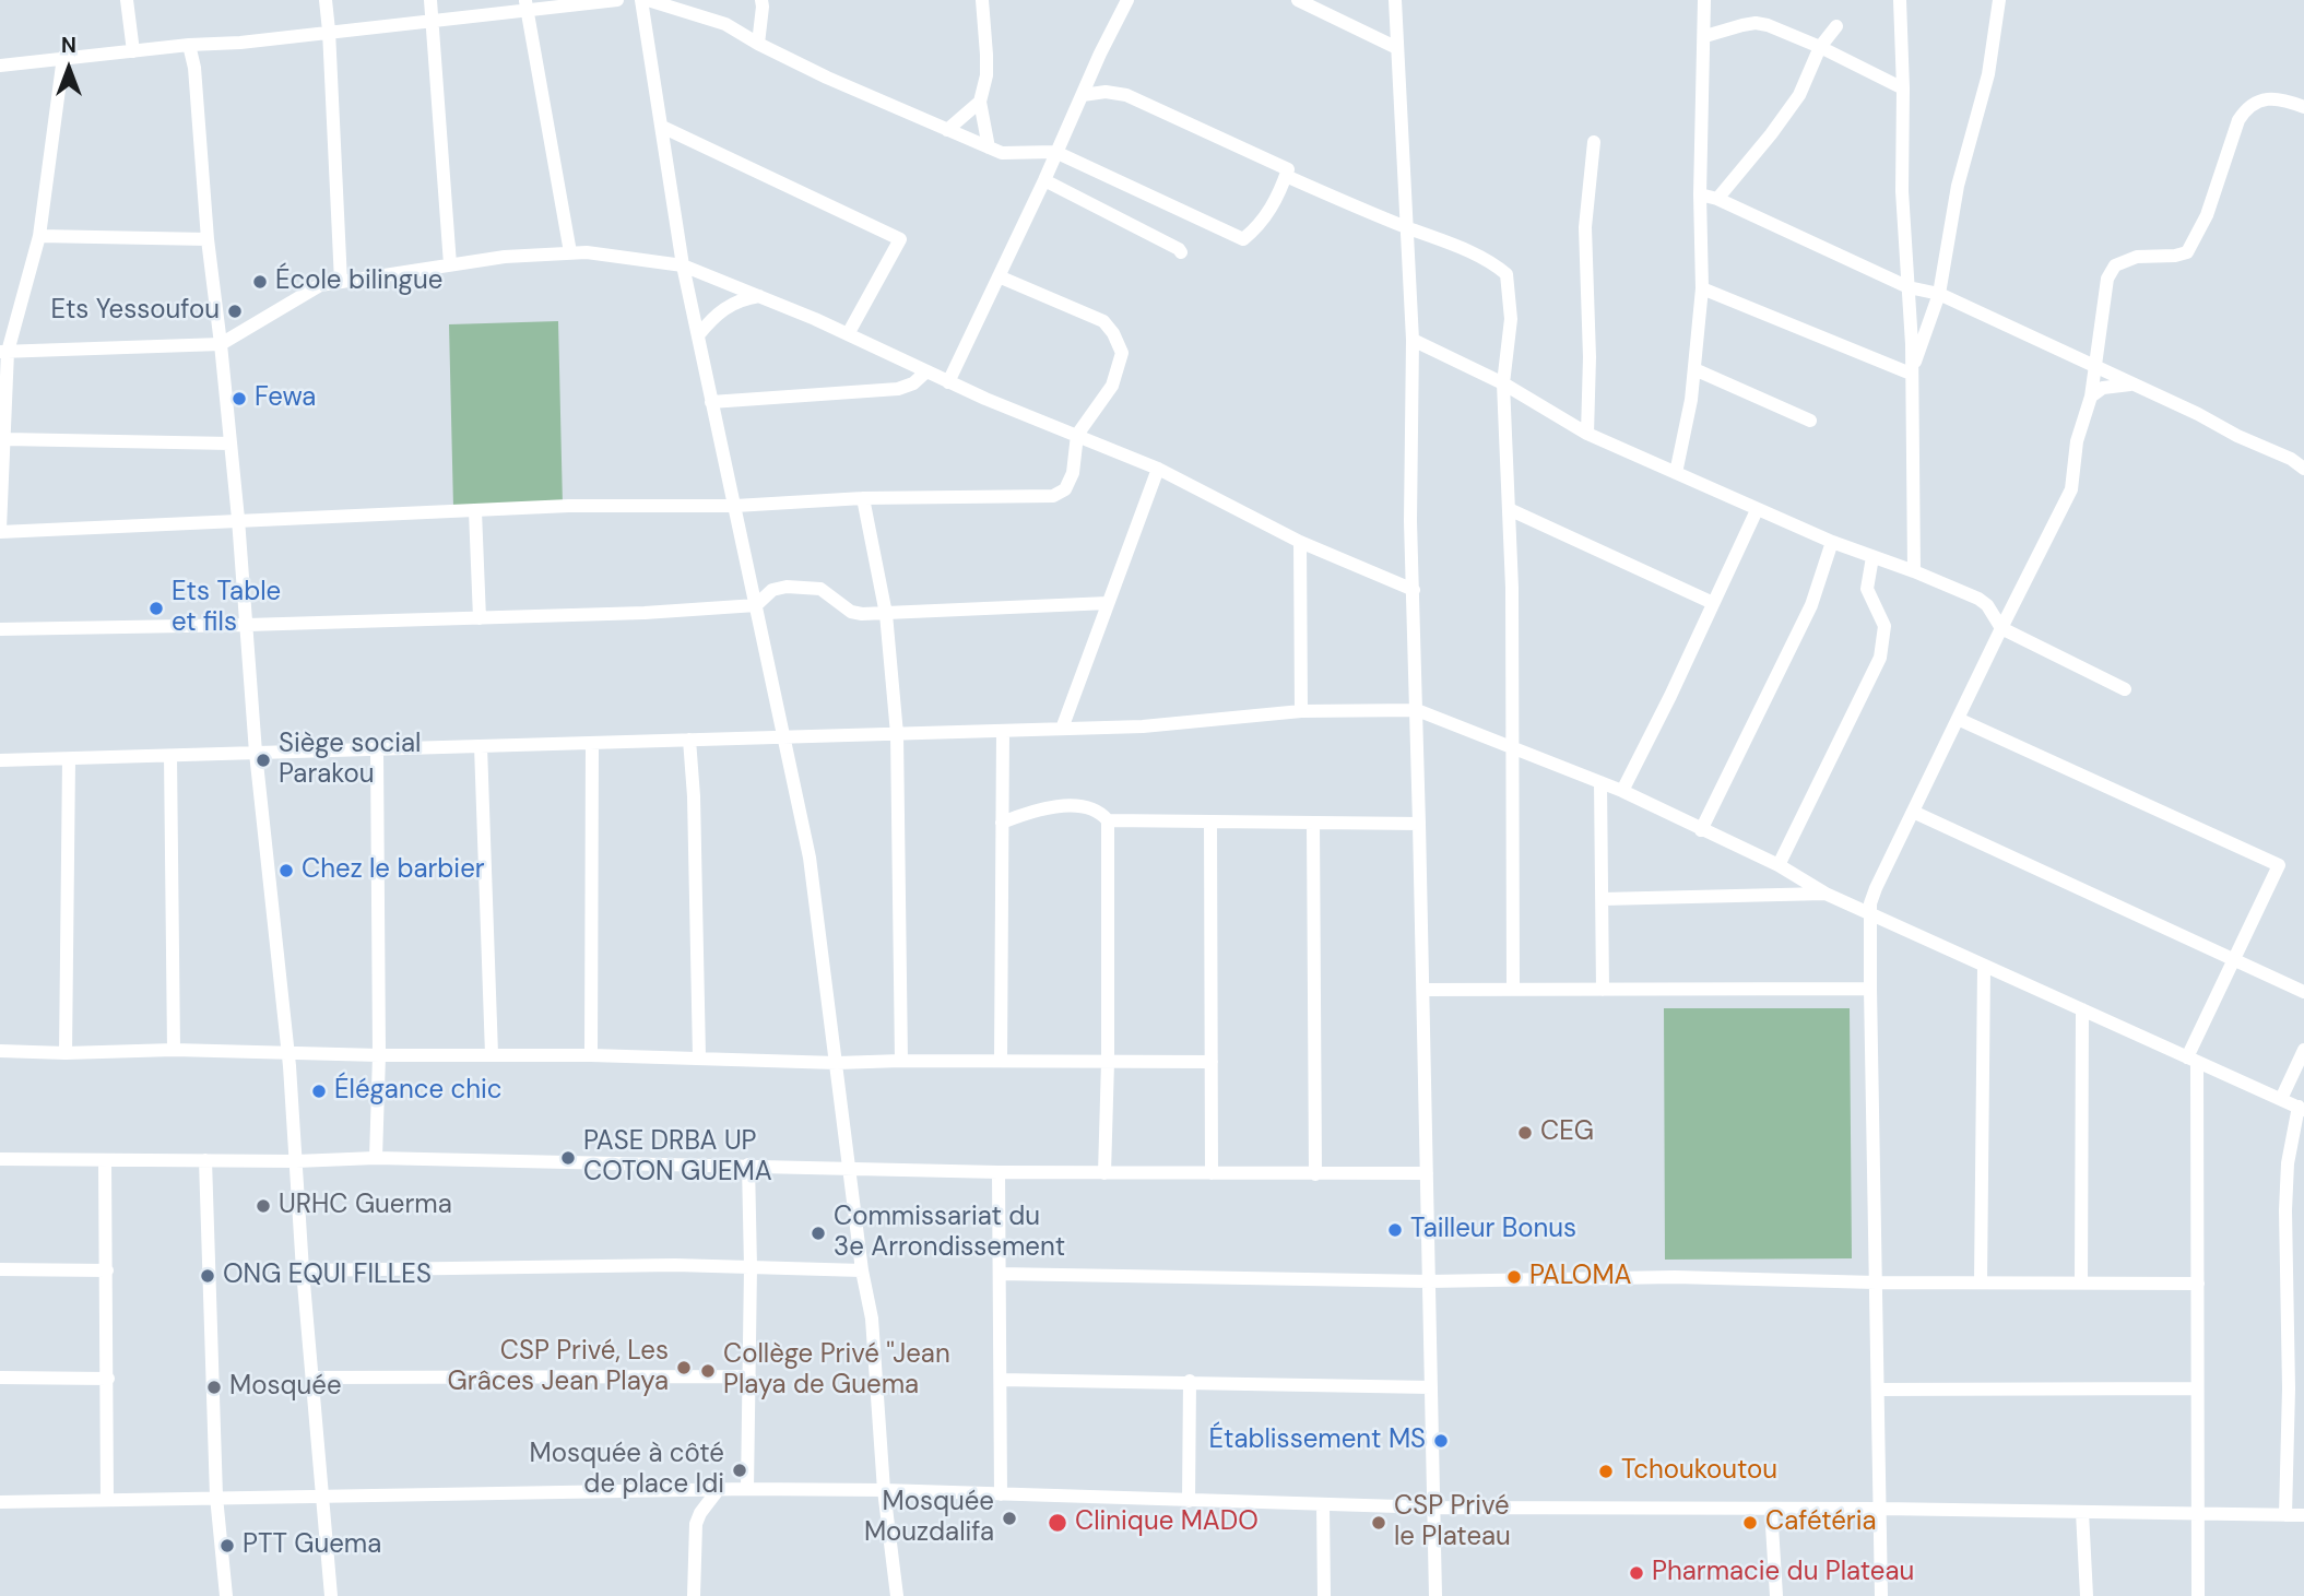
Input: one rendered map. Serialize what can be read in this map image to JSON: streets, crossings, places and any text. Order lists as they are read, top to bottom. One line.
{"places":["École bilingue","Ets Yessoufou","Fewa","Ets Table et fils","Siège social Parakou","Chez le barbier","Élégance chic","CEG","PASE DRBA UP COTON GUEMA","URHC Guerma","Tailleur Bonus","Commissariat du 3e Arrondissement","ONG EQUI FILLES","PALOMA","CSP Privé, Les Grâces Jean Playa","Collège Privé ''Jean Playa de Guema","Mosquée","Établissement MS","Mosquée à côté de place Idi","Tchoukoutou","Mosquée Mouzdalifa","Clinique MADO","CSP Privé le Plateau","Cafétéria","PTT Guema","Pharmacie du Plateau"],"north":"top"}
